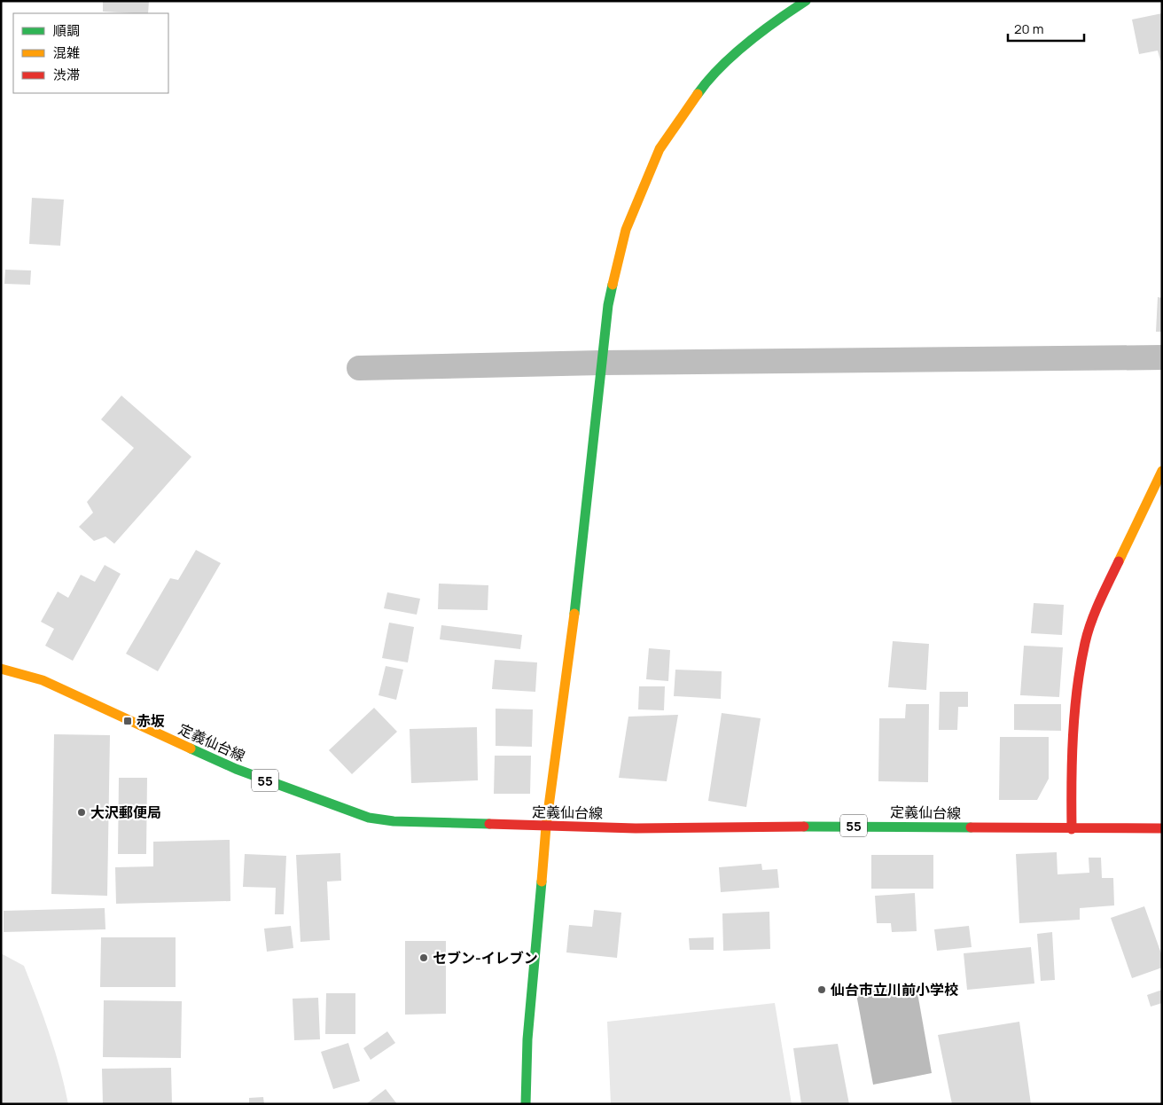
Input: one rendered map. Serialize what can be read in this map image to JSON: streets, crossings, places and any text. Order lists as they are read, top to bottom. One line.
{"streets":{"street":["定義仙台線","55"]},"places":{"transit":["赤坂"],"other":["大沢郵便局","セブン-イレブン","仙台市立川前小学校"]},"legend":["順調","混雑","渋滞"],"scale_bar":"20 m"}
